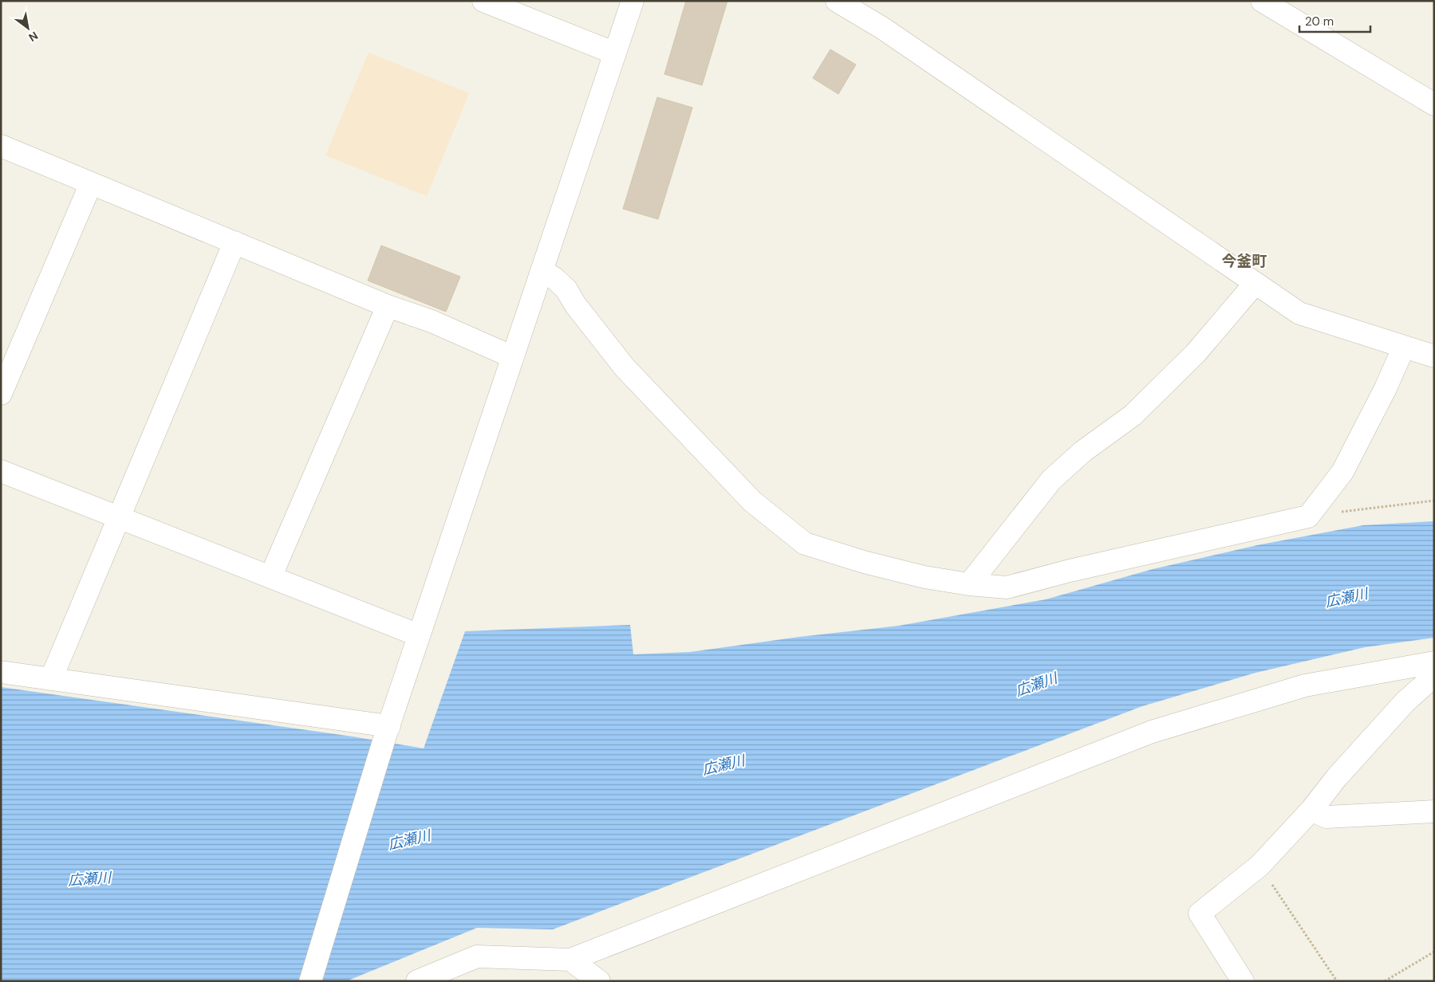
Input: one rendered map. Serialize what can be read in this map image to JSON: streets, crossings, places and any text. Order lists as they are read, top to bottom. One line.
{"districts":["今釜町"],"water":["広瀬川"],"scale_bar":"20 m","north":"bottom right"}
